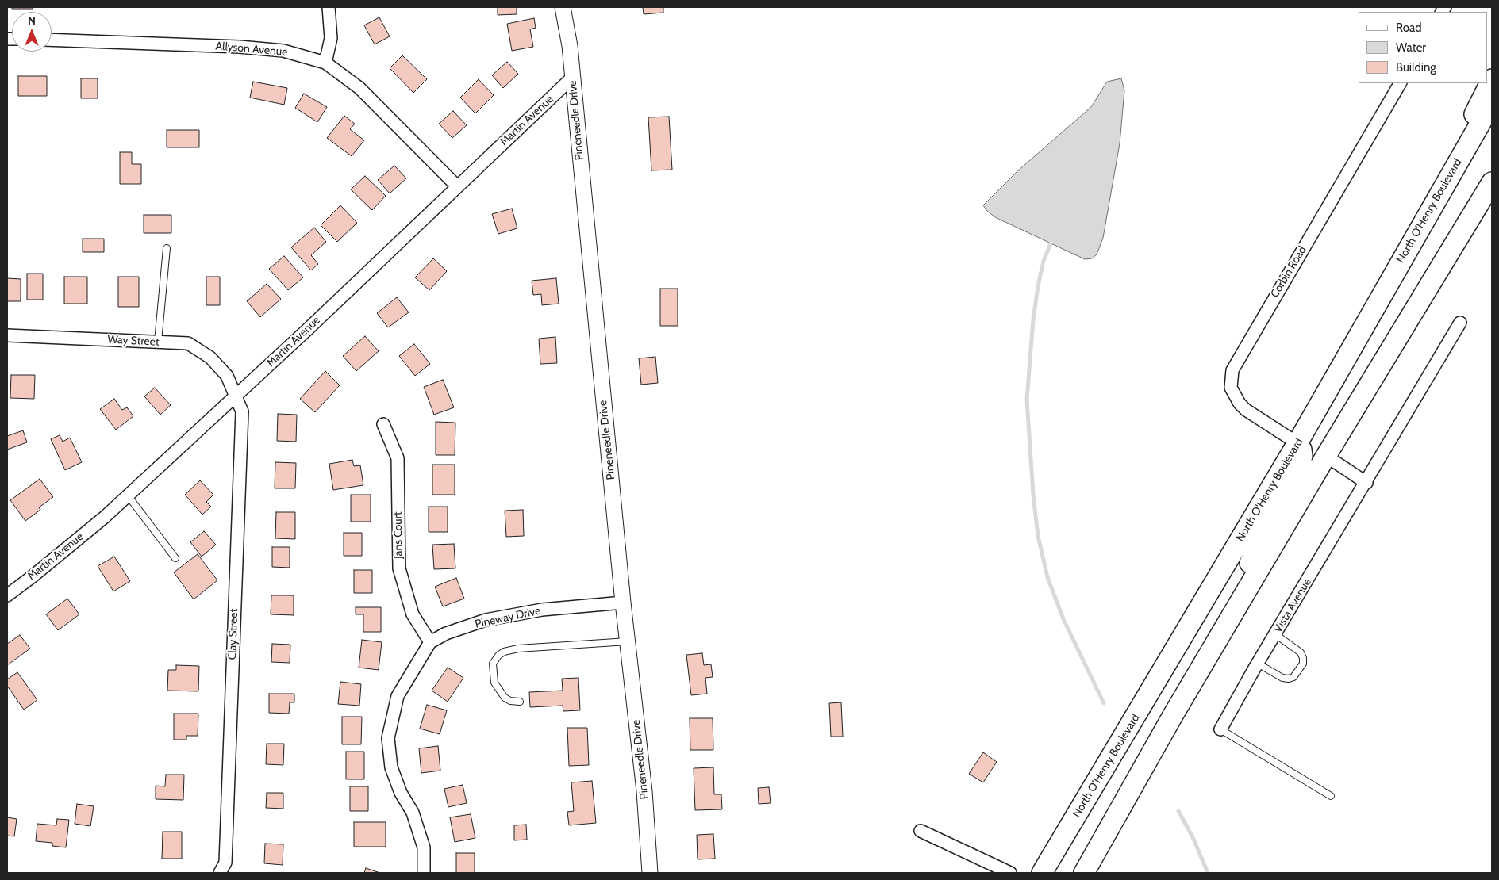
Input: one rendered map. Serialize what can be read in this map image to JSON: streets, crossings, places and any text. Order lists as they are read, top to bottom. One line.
{"streets":{"highway":["North O'Henry Boulevard"],"street":["Allyson Avenue","Martin Avenue","Pineneedle Drive","Corbin Road","Way Street","Jans Court","Vista Avenue","Pineway Drive","Clay Street"]},"crossings":[["Allyson Avenue","Martin Avenue"],["Martin Avenue","Pineneedle Drive"],["Martin Avenue","Way Street"],["Martin Avenue","Clay Street"],["Pineneedle Drive","Pineway Drive"],["North O'Henry Boulevard","Corbin Road"],["Way Street","Clay Street"],["Jans Court","Pineway Drive"]],"legend":["Road","Water","Building"],"north":"top"}
